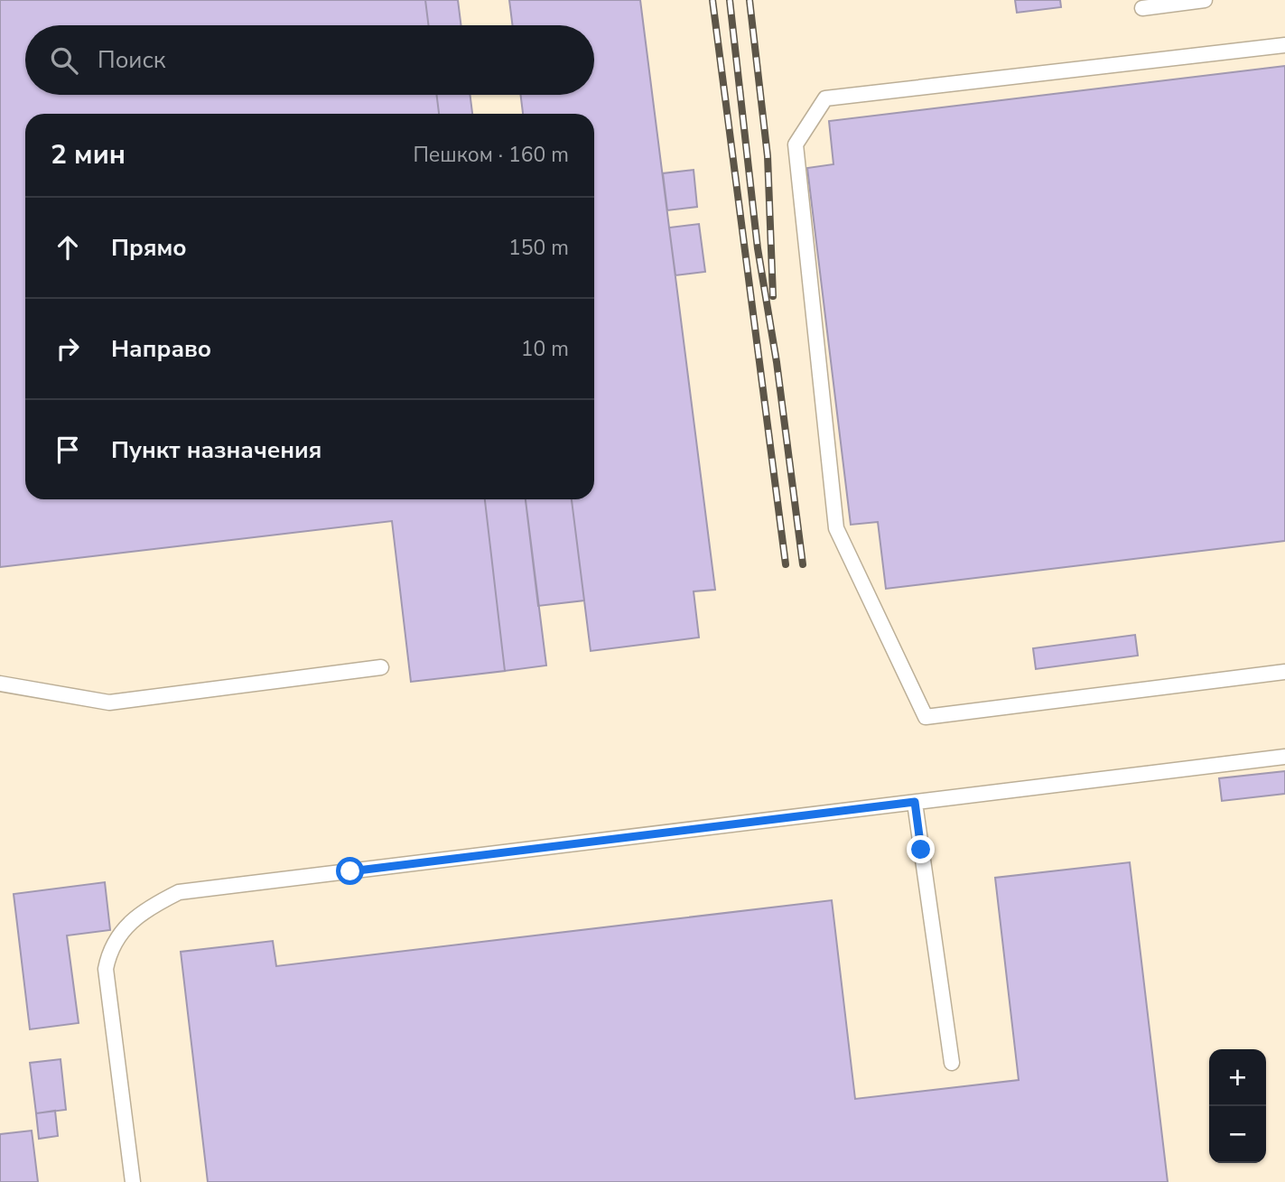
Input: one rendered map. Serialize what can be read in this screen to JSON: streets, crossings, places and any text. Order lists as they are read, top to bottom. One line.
{"page":{"search":"Поиск","heading":["2 мин","Пешком · 160 m"],"list":[["Прямо","150 m"],["Направо","10 m"],"Пункт назначения"],"map_buttons":["+","−"]}}
